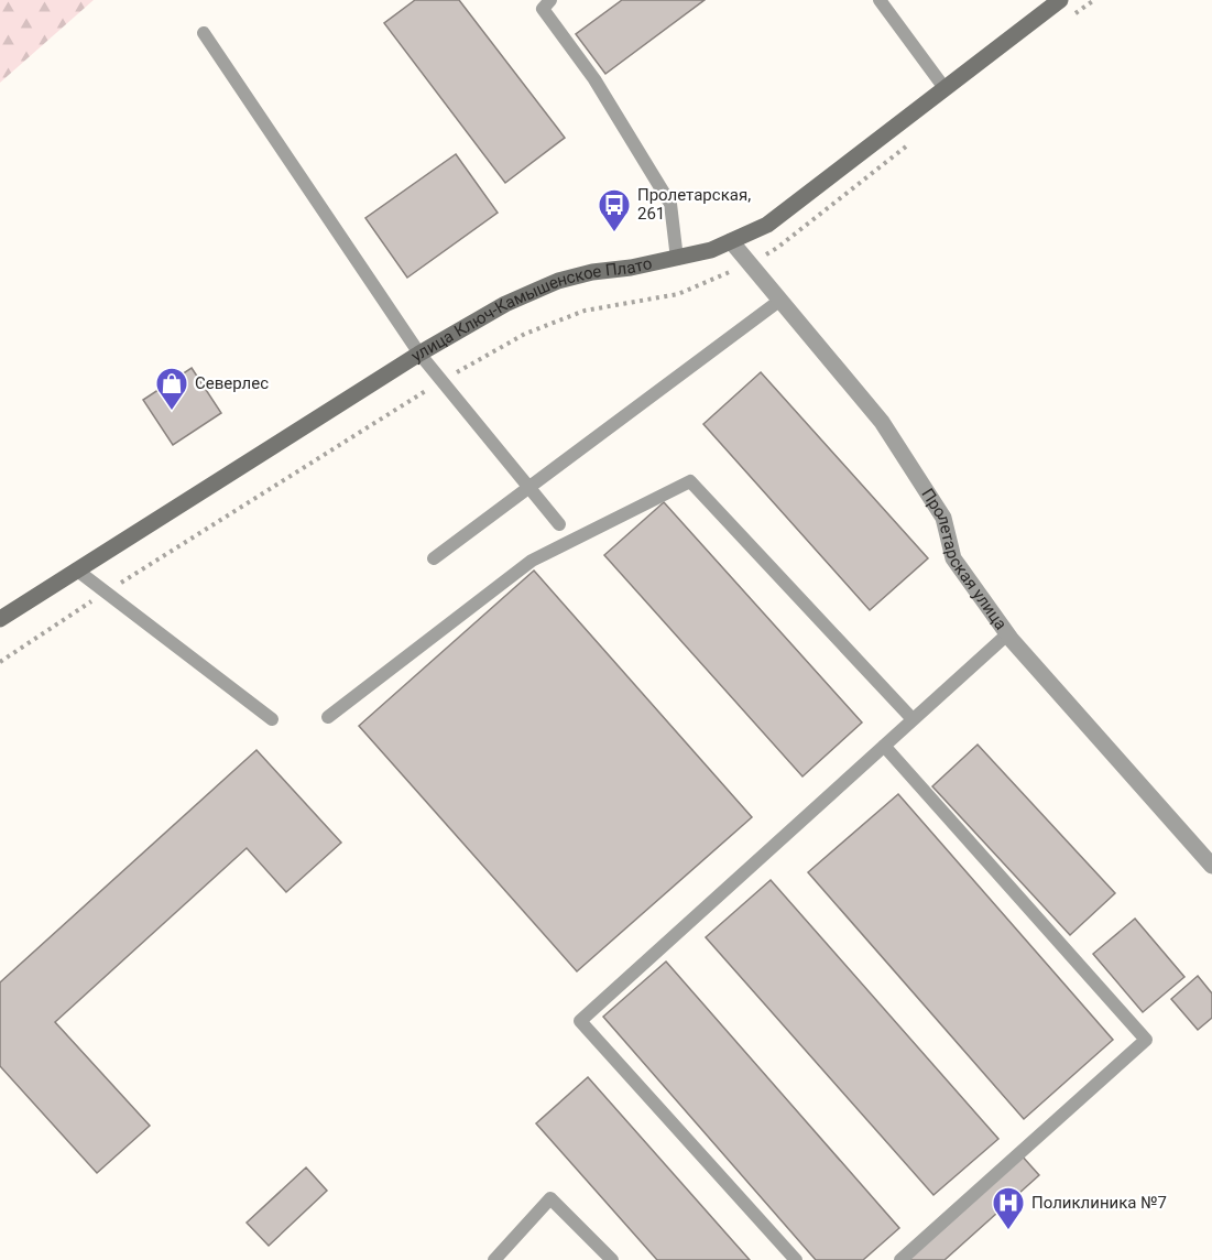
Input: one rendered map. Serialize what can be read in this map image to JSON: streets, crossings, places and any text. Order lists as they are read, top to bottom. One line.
{"streets":{"main road":["улица Ключ-Камышенское Плато"],"street":["Пролетарская улица"]},"crossings":[["улица Ключ-Камышенское Плато","Пролетарская улица"]],"places":{"bus stop":["Пролетарская, 261"],"shop":["Северлес"],"hospital":["Поликлиника №7"]}}
